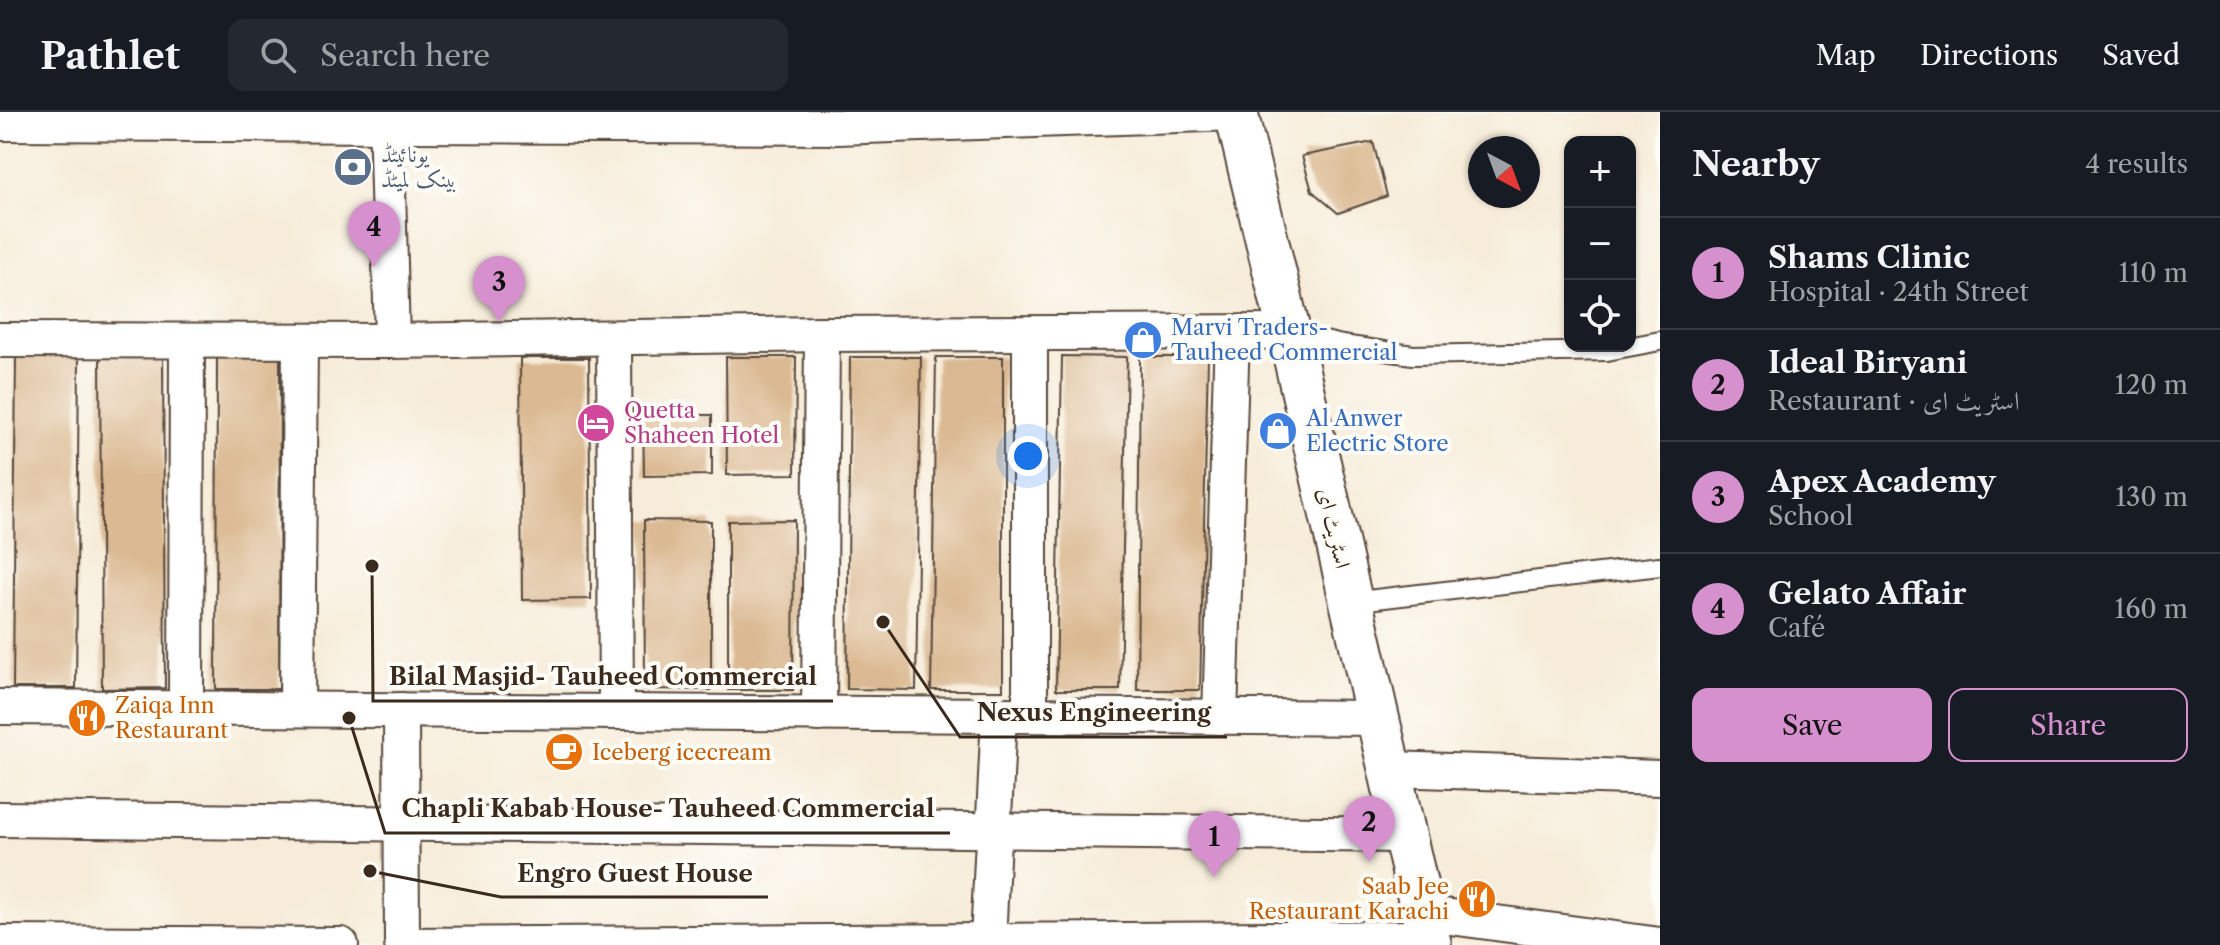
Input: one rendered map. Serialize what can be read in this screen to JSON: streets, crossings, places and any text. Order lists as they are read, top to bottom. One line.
{"streets":{"street":["اسٹریٹ ای"]},"places":{"bank":["یونائیٹڈ بینک لمیٹڈ"],"shop":["Marvi Traders- Tauheed Commercial","Al Anwer Electric Store"],"hotel":["Quetta Shaheen Hotel"],"other":["Bilal Masjid- Tauheed Commercial","Nexus Engineering","Chapli Kabab House- Tauheed Commercial","Engro Guest House"],"restaurant":["Zaiqa Inn Restaurant","Saab Jee Restaurant Karachi"],"cafe":["Iceberg icecream"]},"north":"bottom right","page":{"header":"Pathlet","search":"Search here","nav":["Map","Directions","Saved"],"heading":["Nearby","4 results"],"map_buttons":["+","−"],"pins":["4","3","2","1"],"list":[{"mark":"1","name":"Shams Clinic","note":"Hospital · 24th Street","value":"110 m"},{"mark":"2","name":"Ideal Biryani","note":"Restaurant · اسٹریٹ ای","value":"120 m"},{"mark":"3","name":"Apex Academy","note":"School","value":"130 m"},{"mark":"4","name":"Gelato Affair","note":"Café","value":"160 m"}],"buttons":["Save","Share"]}}
